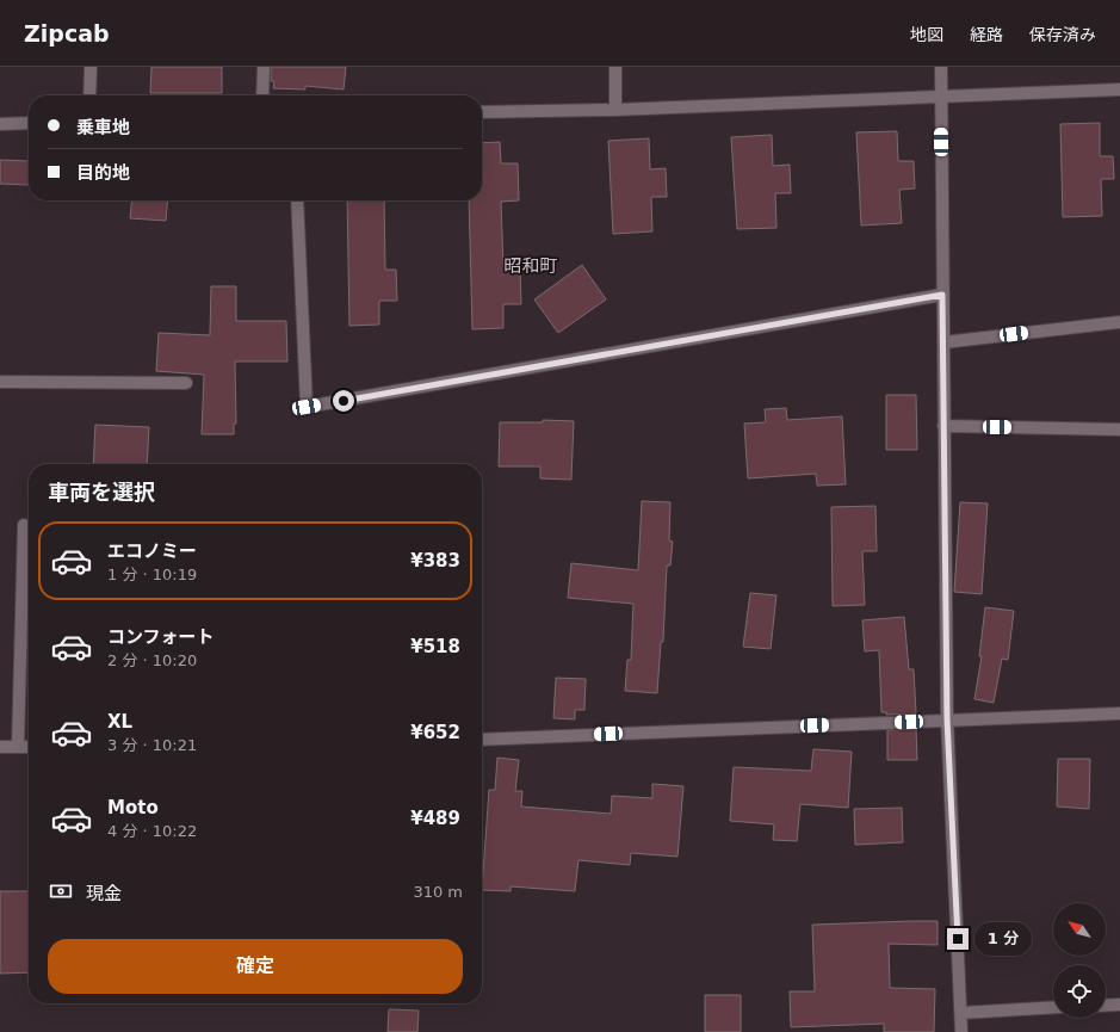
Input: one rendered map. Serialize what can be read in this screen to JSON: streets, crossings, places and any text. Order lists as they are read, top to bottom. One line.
{"districts":["昭和町"],"north":"top left","page":{"header":"Zipcab","nav":["地図","経路","保存済み"],"banner":["乗車地","目的地"],"heading":"車両を選択","list":[{"name":"エコノミー","note":"1 分 · 10:19","value":"¥383"},{"name":"コンフォート","note":"2 分 · 10:20","value":"¥518"},{"name":"XL","note":"3 分 · 10:21","value":"¥652"},{"name":"Moto","note":"4 分 · 10:22","value":"¥489"}],"pay":["現金","310 m"],"bubble":"1 分","buttons":"確定"}}
